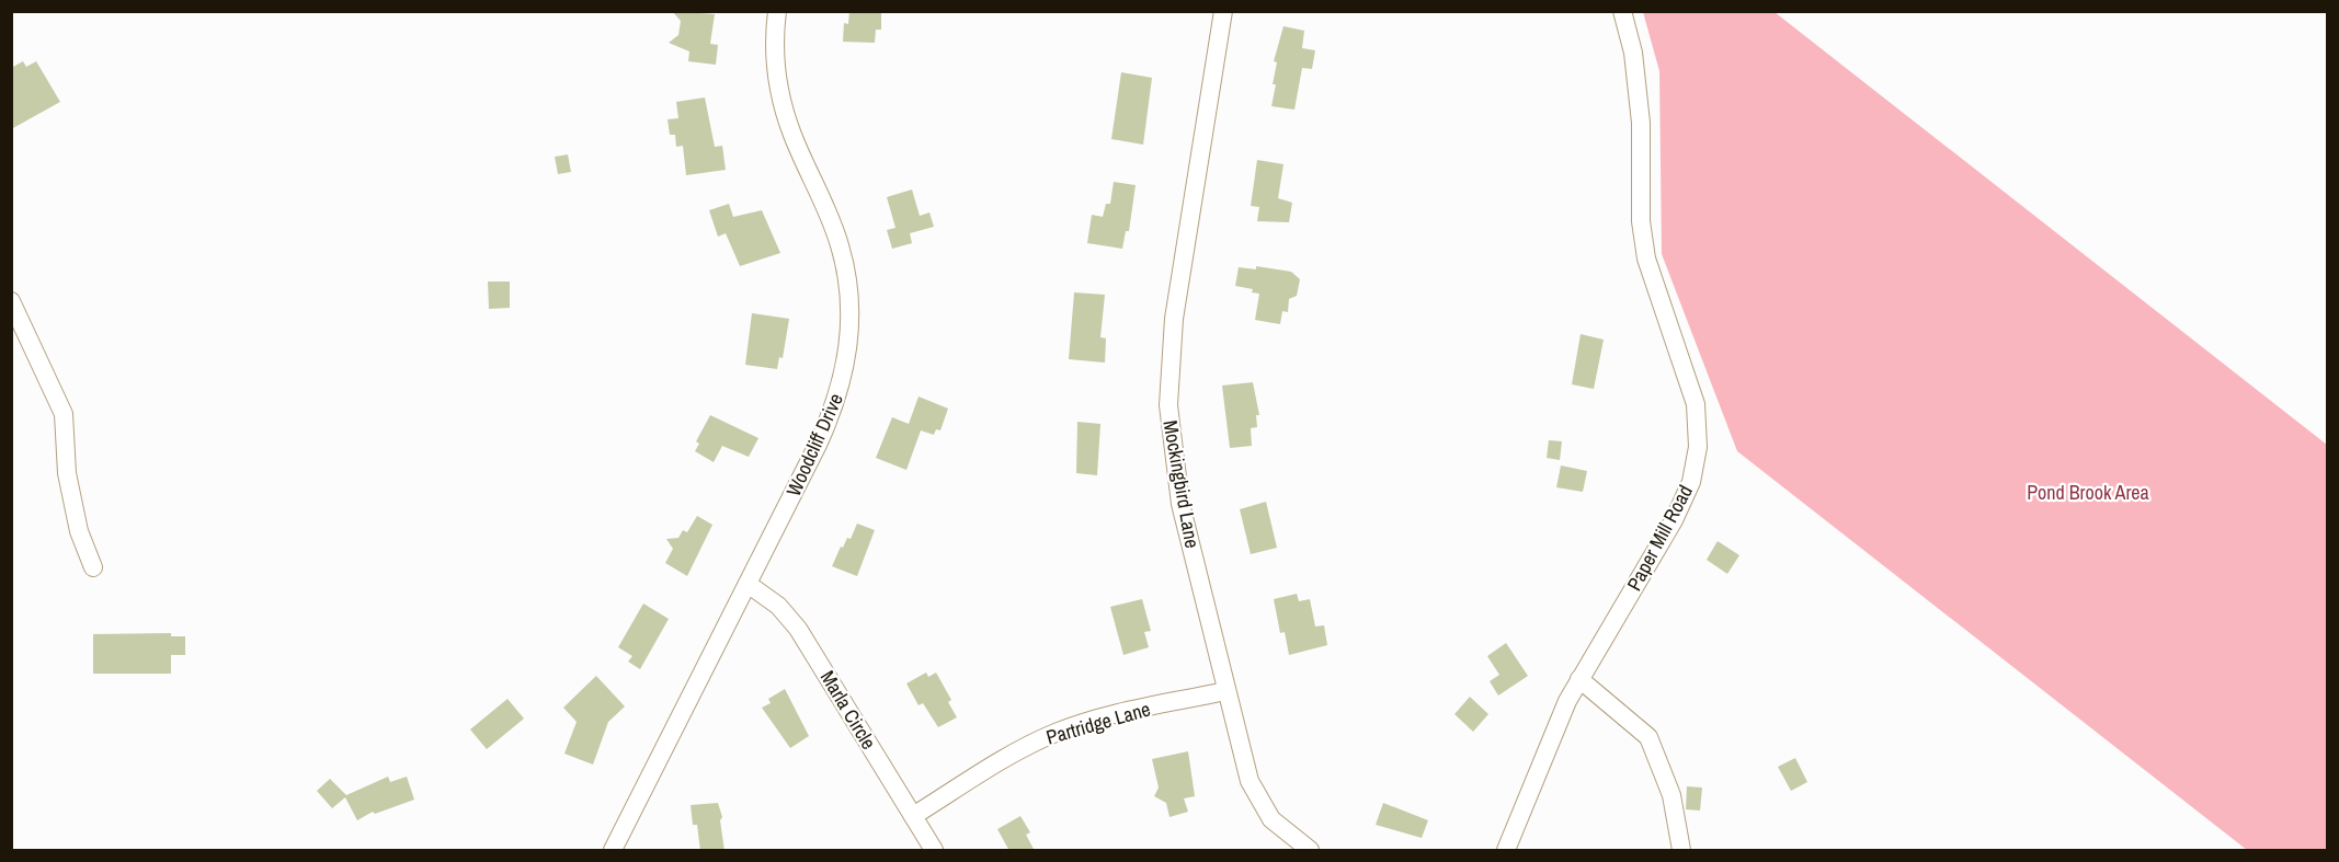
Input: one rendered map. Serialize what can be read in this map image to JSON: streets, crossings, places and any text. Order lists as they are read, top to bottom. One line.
{"streets":{"street":["Woodcliff Drive","Mockingbird Lane","Paper Mill Road","Marla Circle","Partridge Lane"]},"crossings":[["Woodcliff Drive","Marla Circle"],["Mockingbird Lane","Partridge Lane"],["Marla Circle","Partridge Lane"]],"parks":["Pond Brook Area"]}
